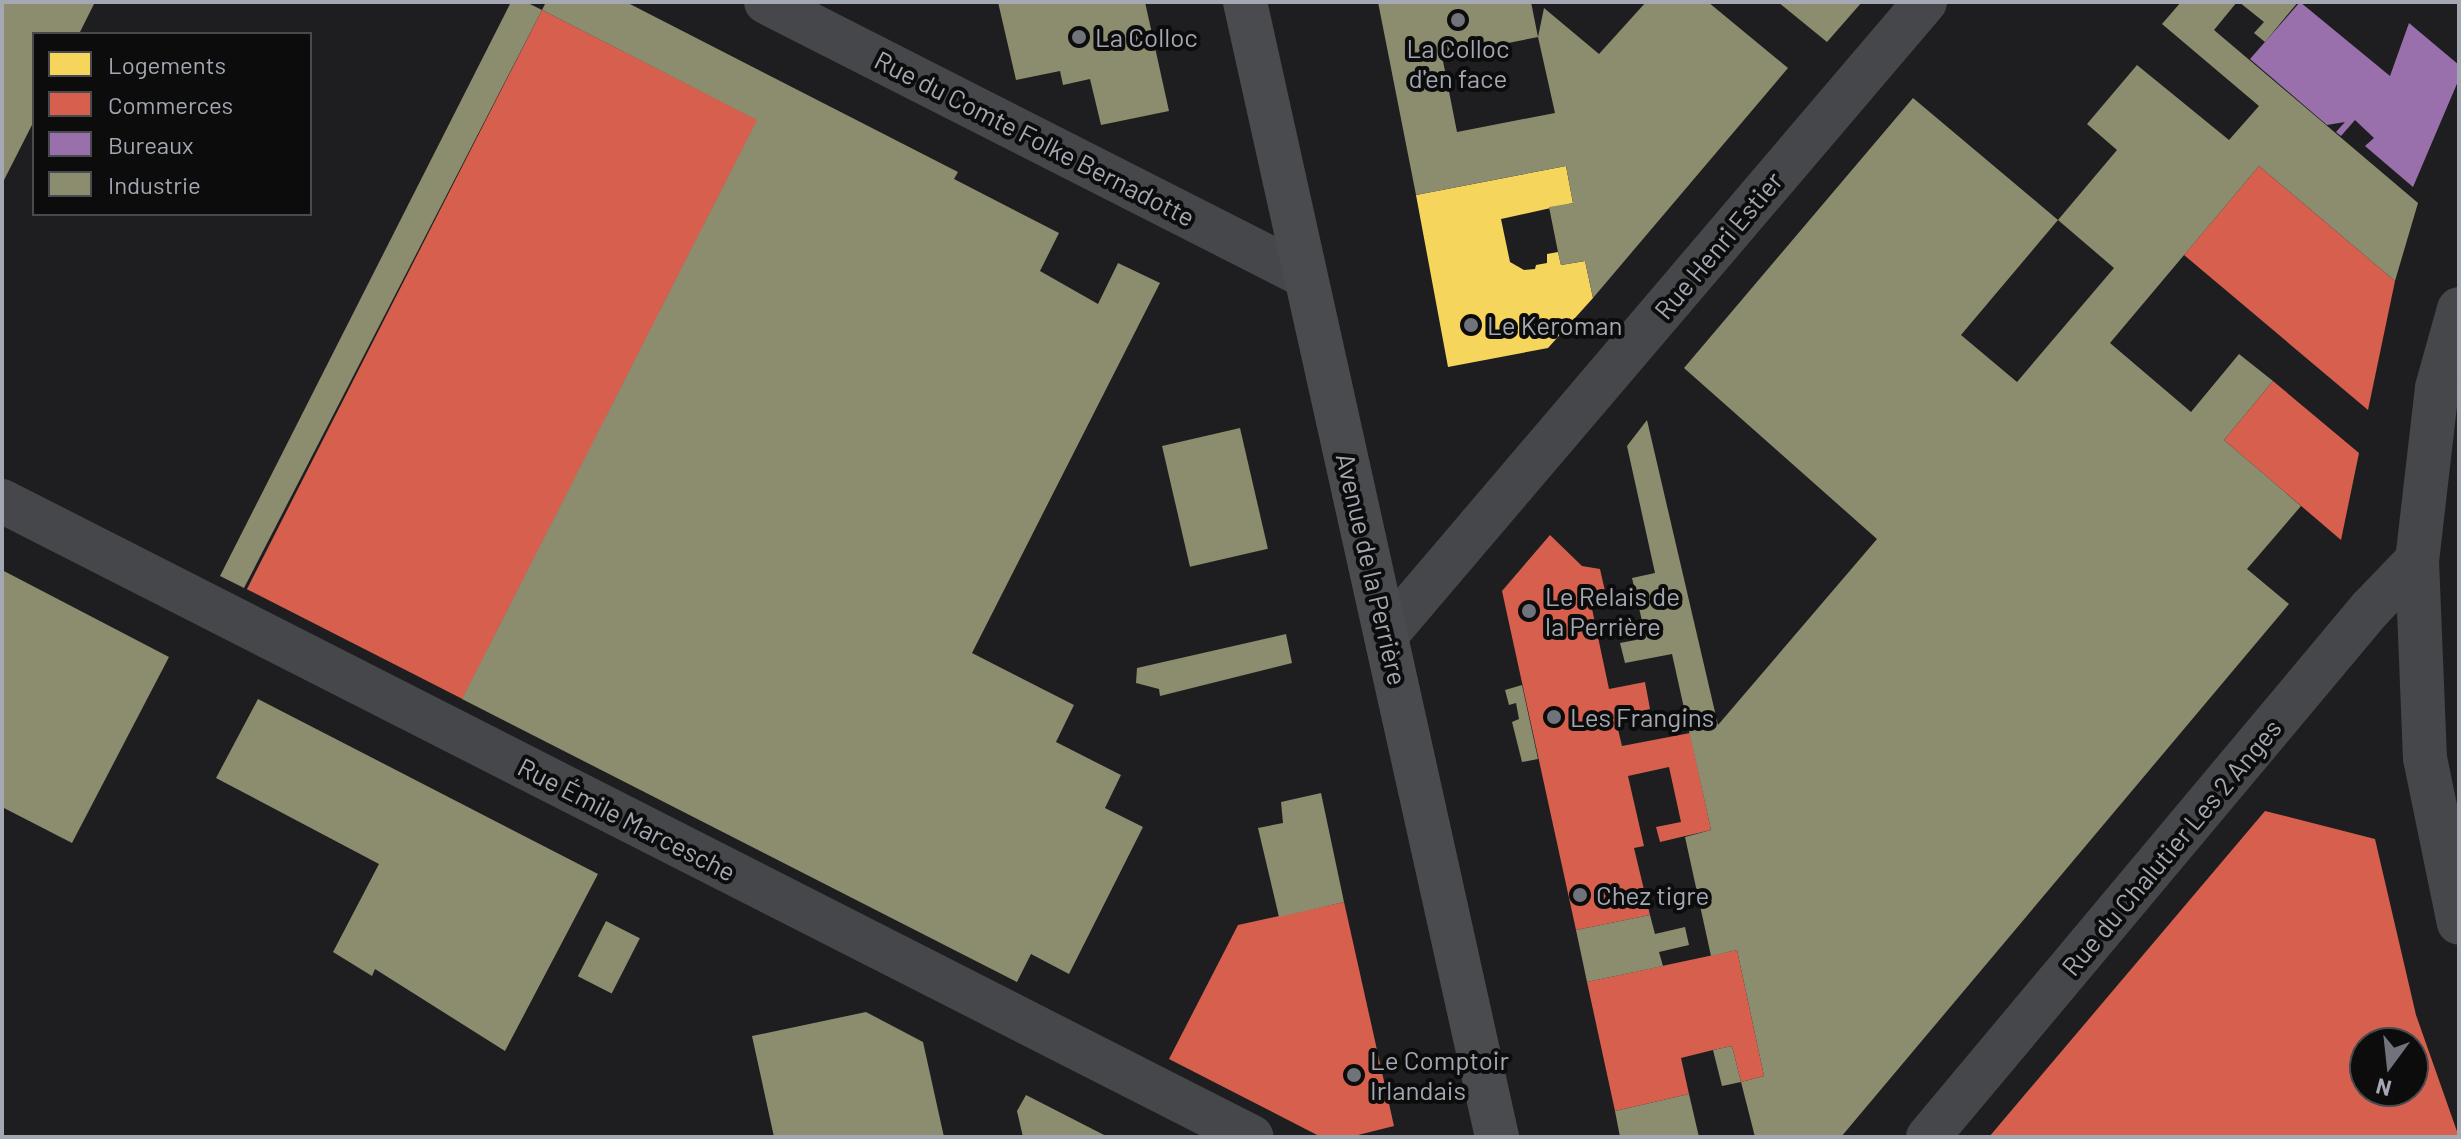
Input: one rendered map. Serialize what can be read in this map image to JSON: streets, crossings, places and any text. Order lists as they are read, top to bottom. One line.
{"streets":{"street":["Rue du Comte Folke Bernadotte","Rue Henri Estier","Avenue de la Perrière","Rue Émile Marcesche","Rue du Chalutier Les 2 Anges"]},"crossings":[["Rue du Comte Folke Bernadotte","Avenue de la Perrière"],["Rue Henri Estier","Avenue de la Perrière"]],"places":["La Colloc d'en face","La Colloc","Le Keroman","Le Relais de la Perrière","Les Frangins","Chez tigre","Le Comptoir Irlandais"],"legend":["Logements","Commerces","Bureaux","Industrie"],"north":"bottom"}
